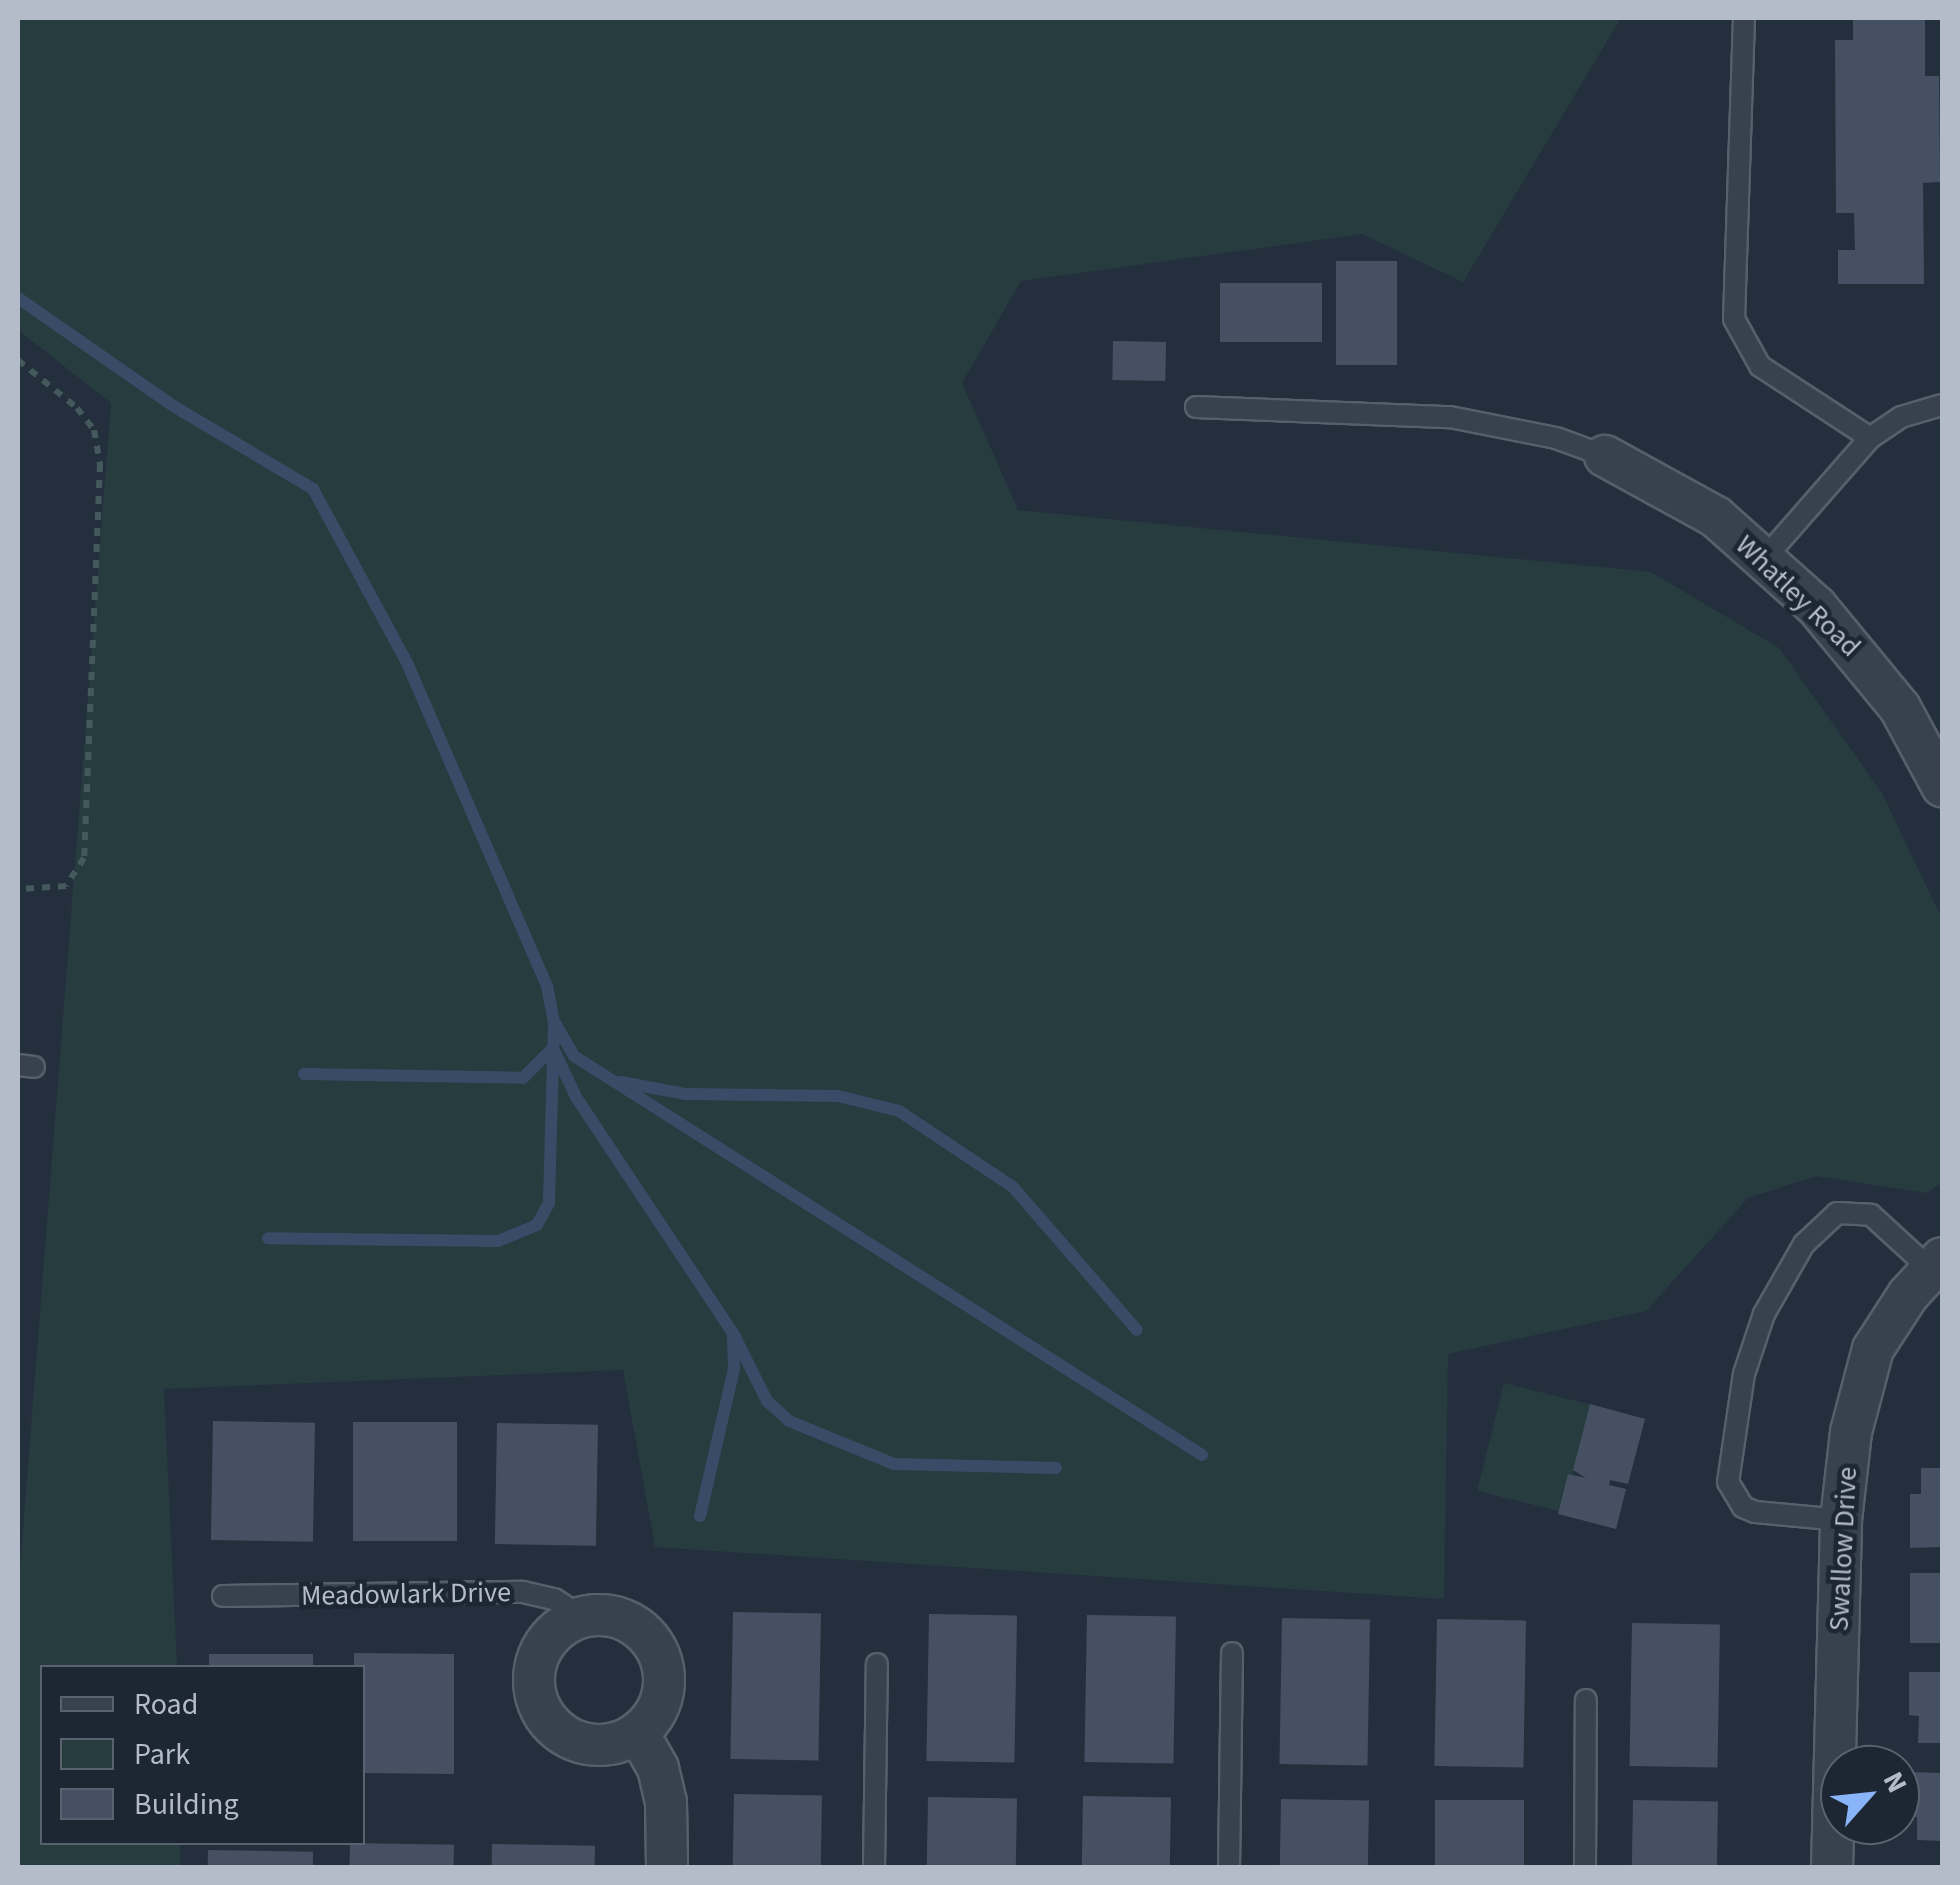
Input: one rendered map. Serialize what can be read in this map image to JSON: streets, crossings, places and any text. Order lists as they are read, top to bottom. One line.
{"streets":{"street":["Whatley Road","Swallow Drive","Meadowlark Drive"]},"legend":["Road","Park","Building"],"north":"top right"}
